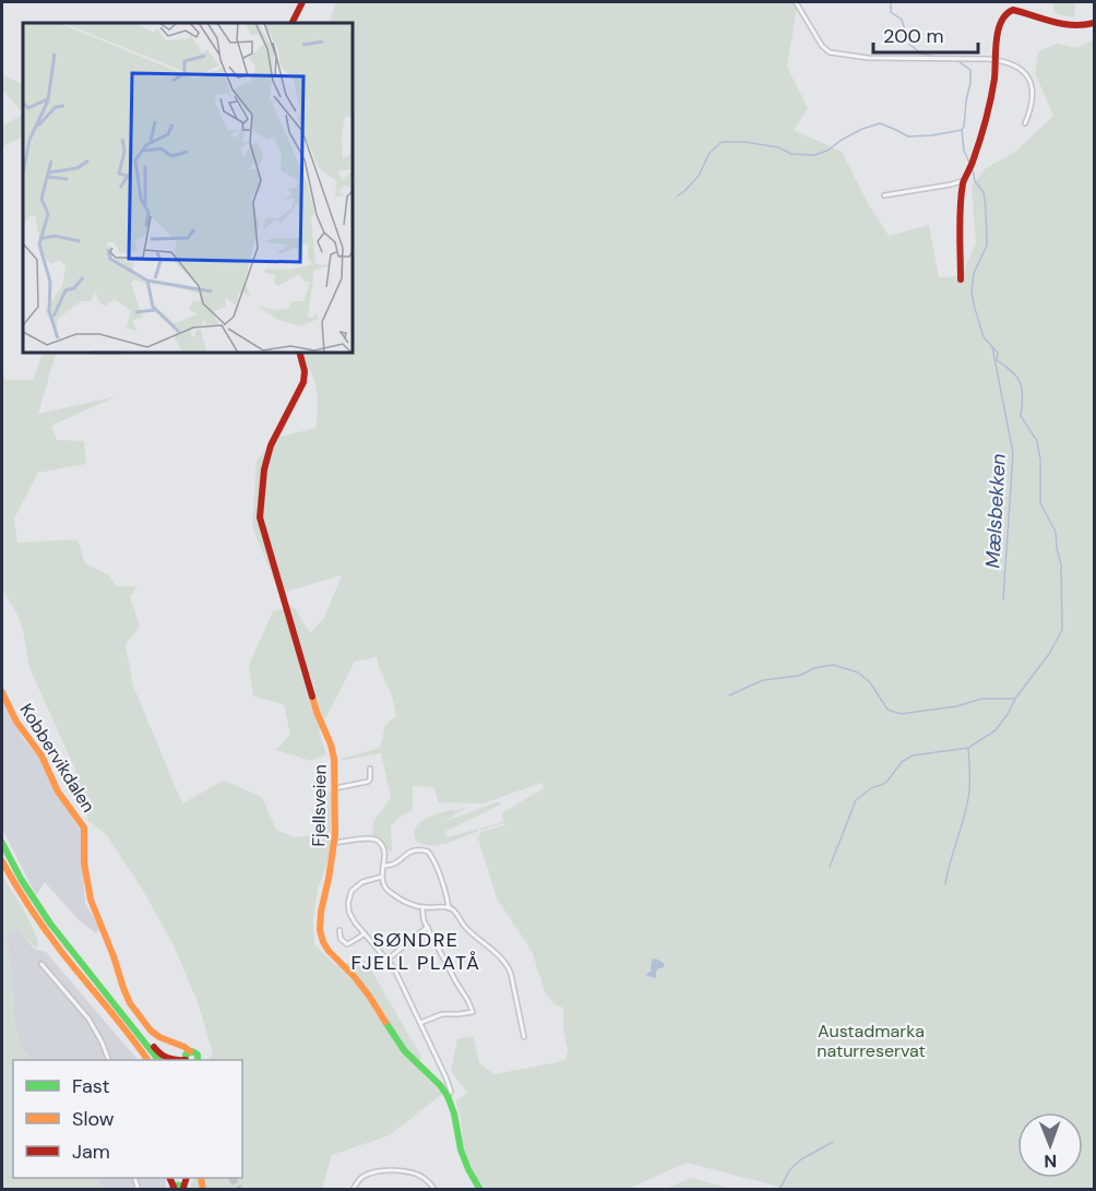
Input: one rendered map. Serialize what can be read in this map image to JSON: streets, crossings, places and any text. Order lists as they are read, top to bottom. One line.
{"streets":{"main road":["Kobbervikdalen","Fjellsveien"]},"districts":["SØNDRE FJELL PLATÅ"],"water":["Mælsbekken"],"parks":["Austadmarka naturreservat"],"legend":["Fast","Slow","Jam"],"scale_bar":"200 m","north":"bottom"}
